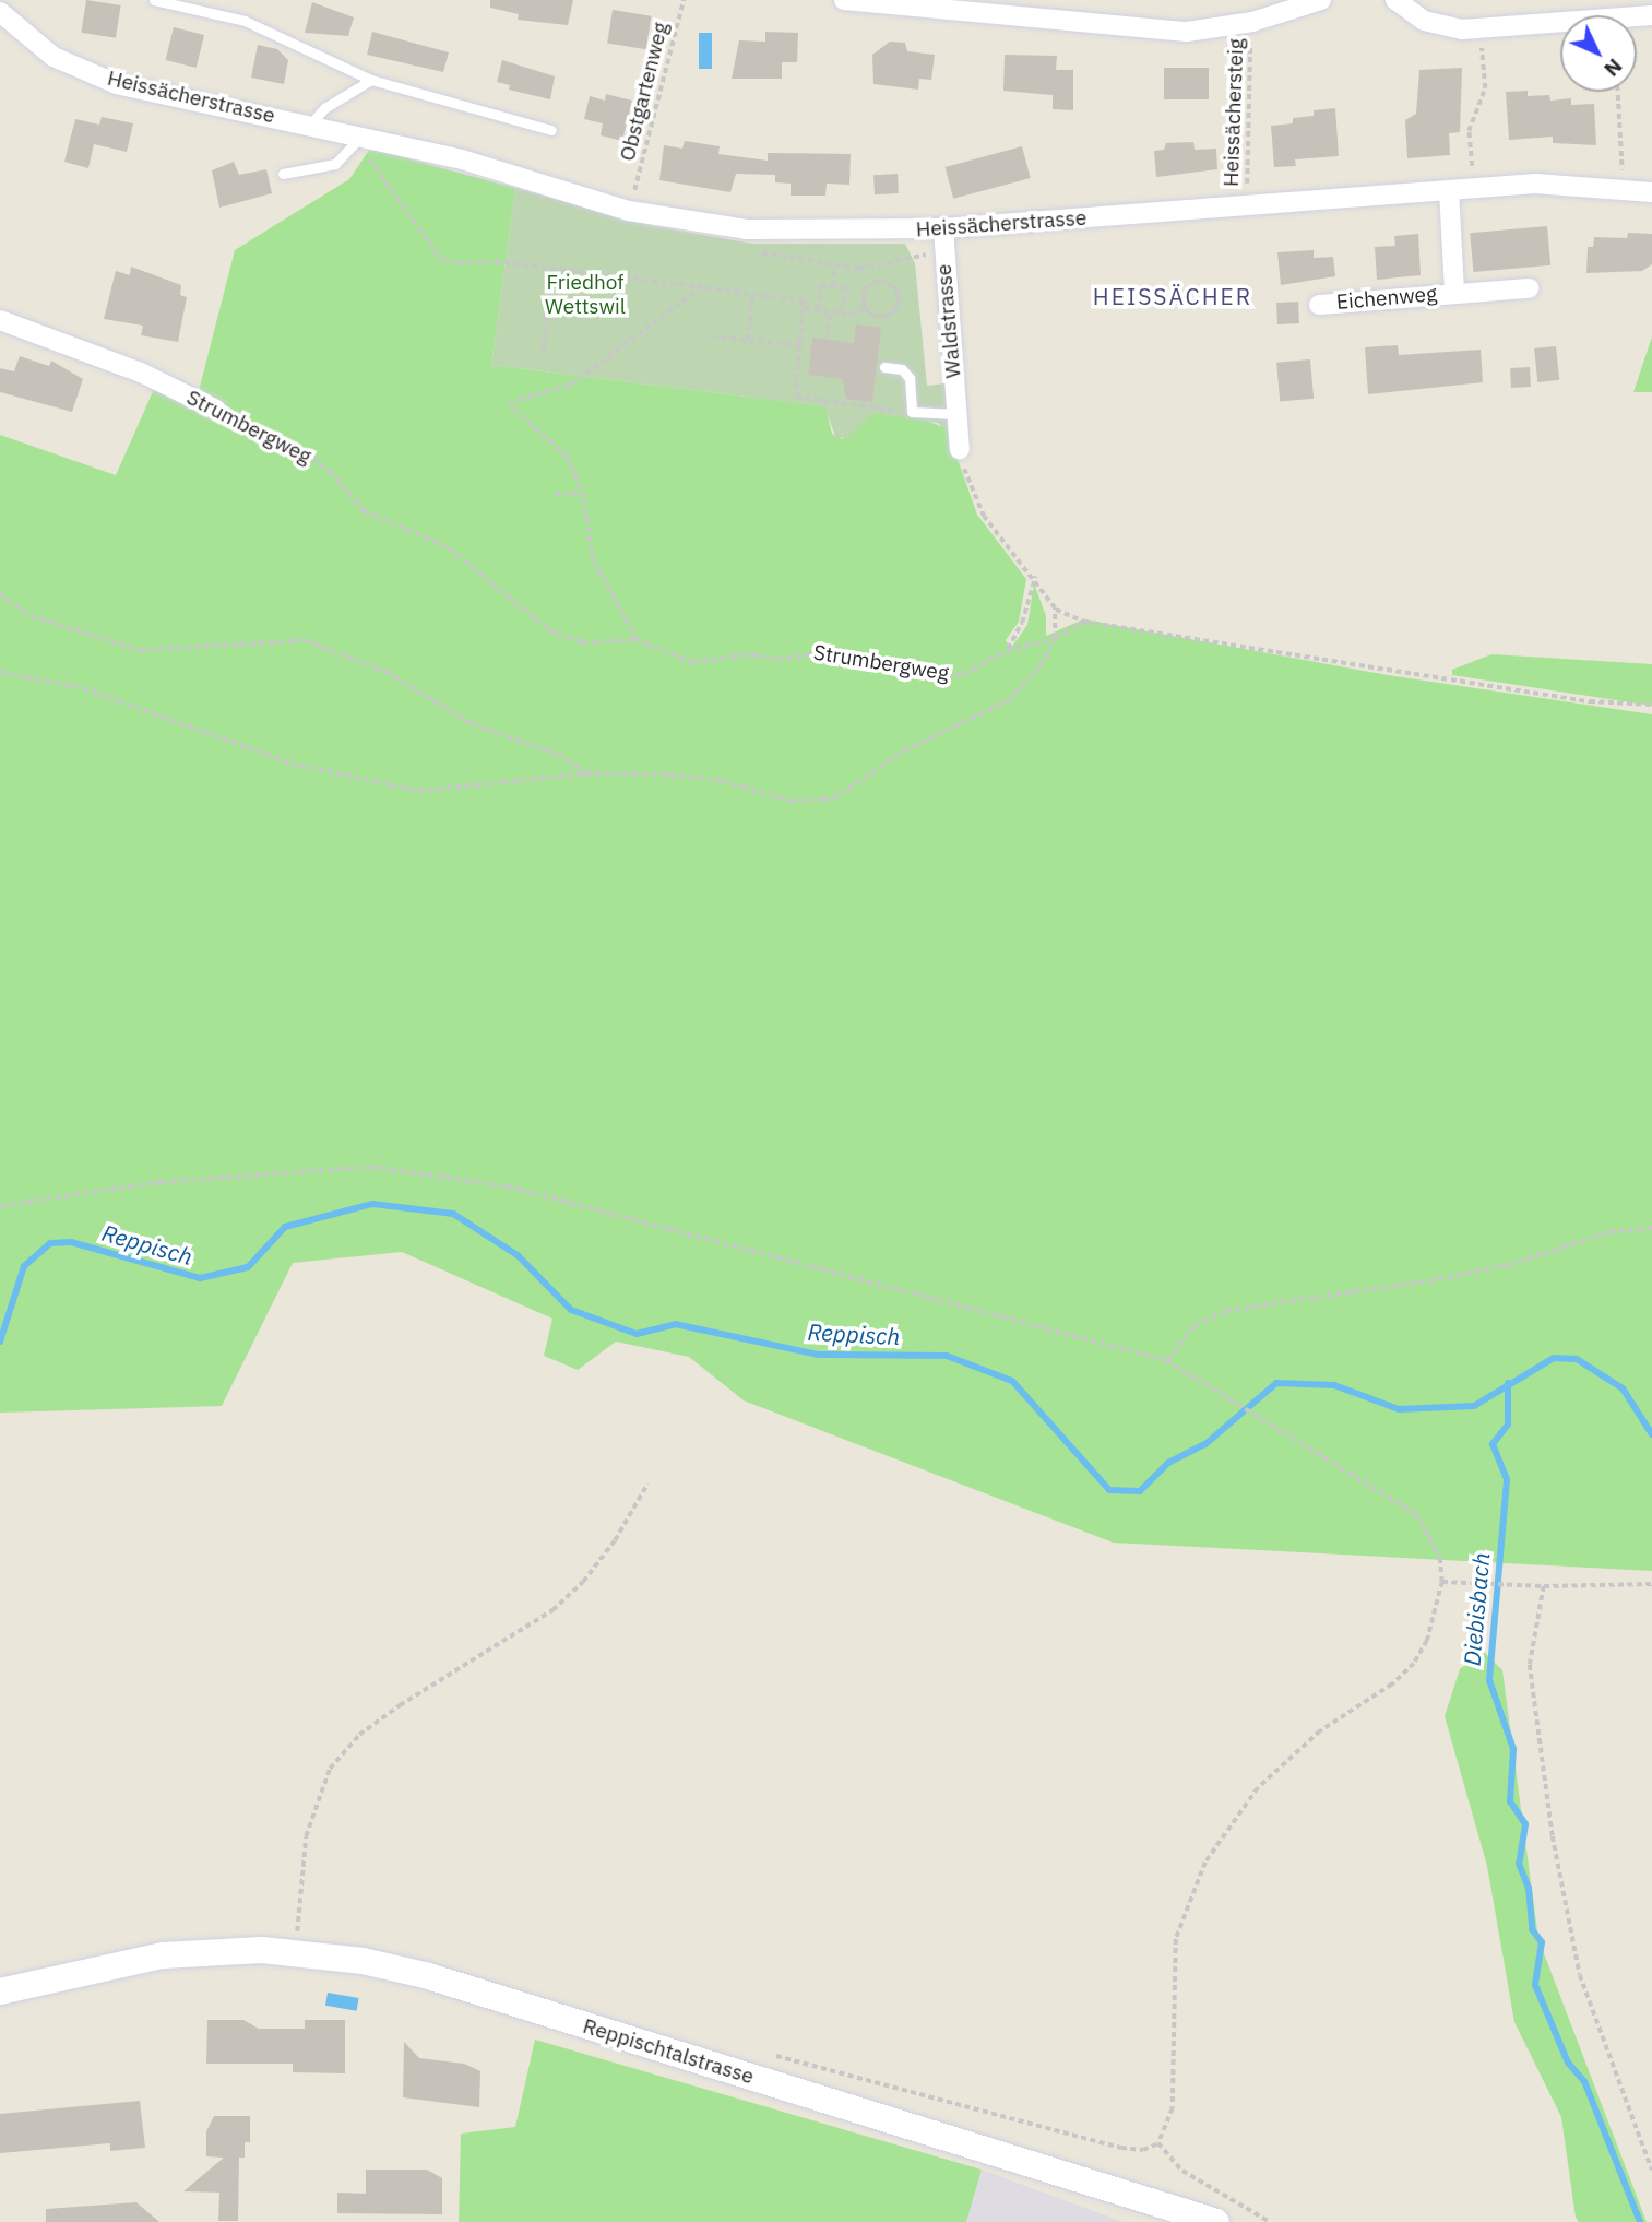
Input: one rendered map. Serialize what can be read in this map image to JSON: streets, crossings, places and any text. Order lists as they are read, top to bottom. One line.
{"streets":{"main road":["Reppischtalstrasse"],"street":["Heissächerstrasse","Eichenweg","Waldstrasse","Strumbergweg"],"path":["Obstgartenweg","Heissächersteig"]},"crossings":[["Heissächerstrasse","Heissächersteig"],["Heissächerstrasse","Eichenweg"],["Heissächerstrasse","Waldstrasse"]],"districts":["HEISSÄCHER"],"water":["Reppisch","Diebisbach"],"parks":["Friedhof Wettswil"],"north":"bottom right"}
